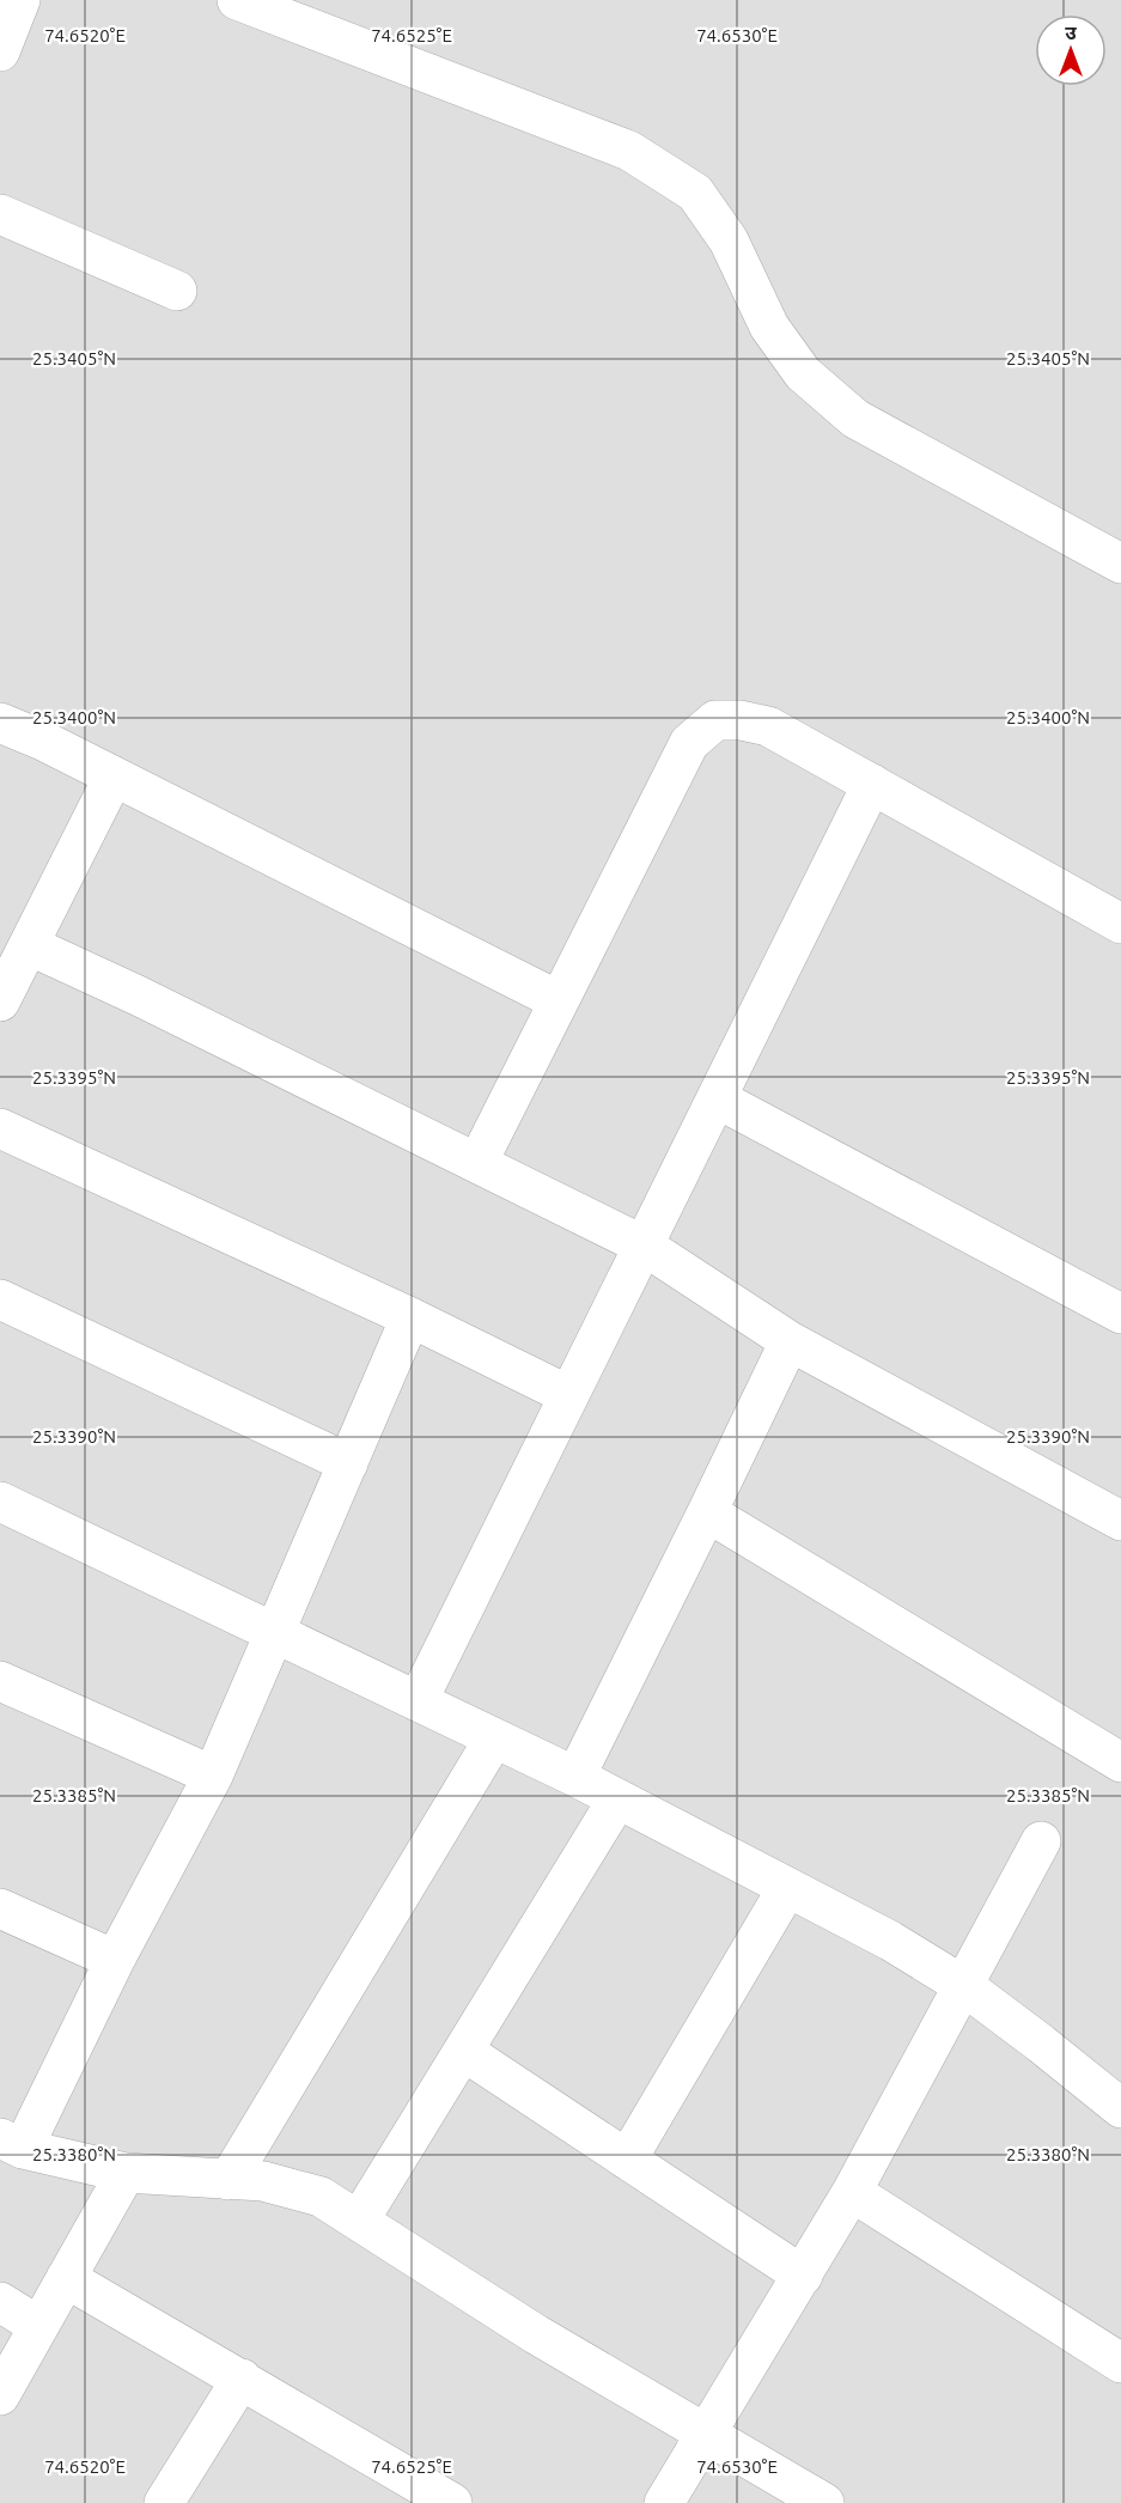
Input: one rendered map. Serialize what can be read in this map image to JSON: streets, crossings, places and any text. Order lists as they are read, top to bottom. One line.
{"north":"top","coordinates":["74.6520°E","74.6525°E","74.6530°E","25.3405°N","25.3400°N","25.3395°N","25.3390°N","25.3385°N","25.3380°N"]}
